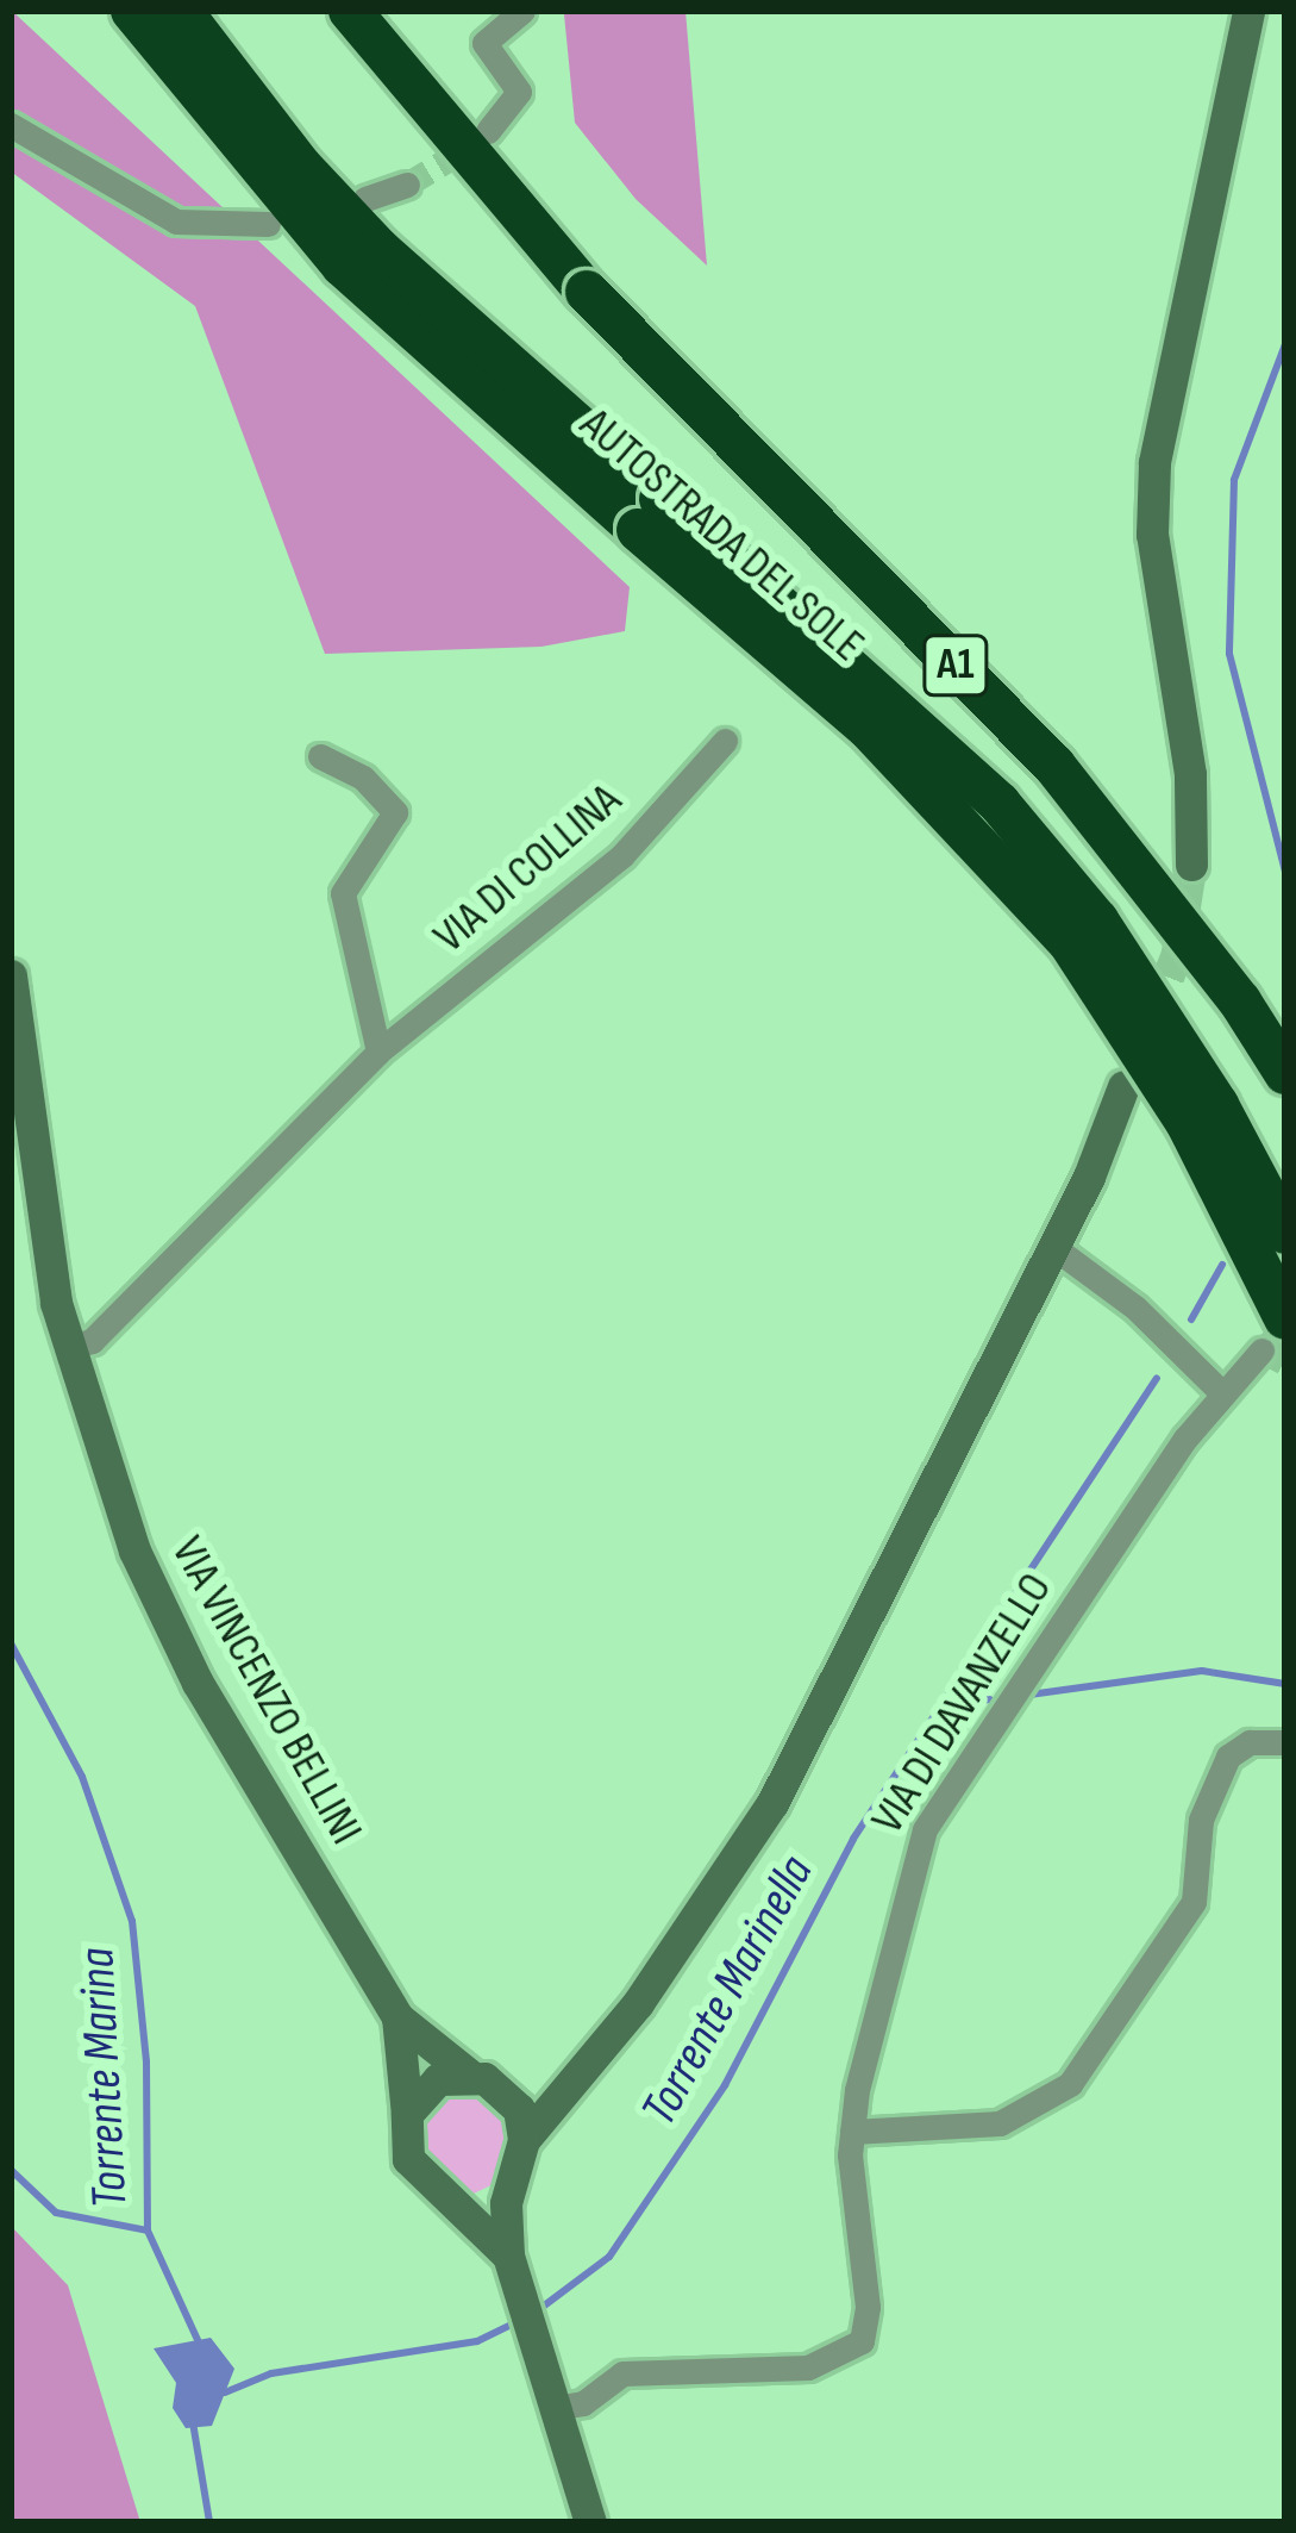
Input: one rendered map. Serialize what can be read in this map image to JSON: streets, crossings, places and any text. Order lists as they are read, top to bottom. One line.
{"streets":{"highway":["AUTOSTRADA DEL SOLE","A1"],"street":["VIA DI COLLINA","VIA VINCENZO BELLINI","VIA DI DAVANZELLO"]},"crossings":[["AUTOSTRADA DEL SOLE","VIA DI DAVANZELLO"],["VIA DI COLLINA","VIA VINCENZO BELLINI"]],"water":["Torrente Marinella","Torrente Marina"]}
